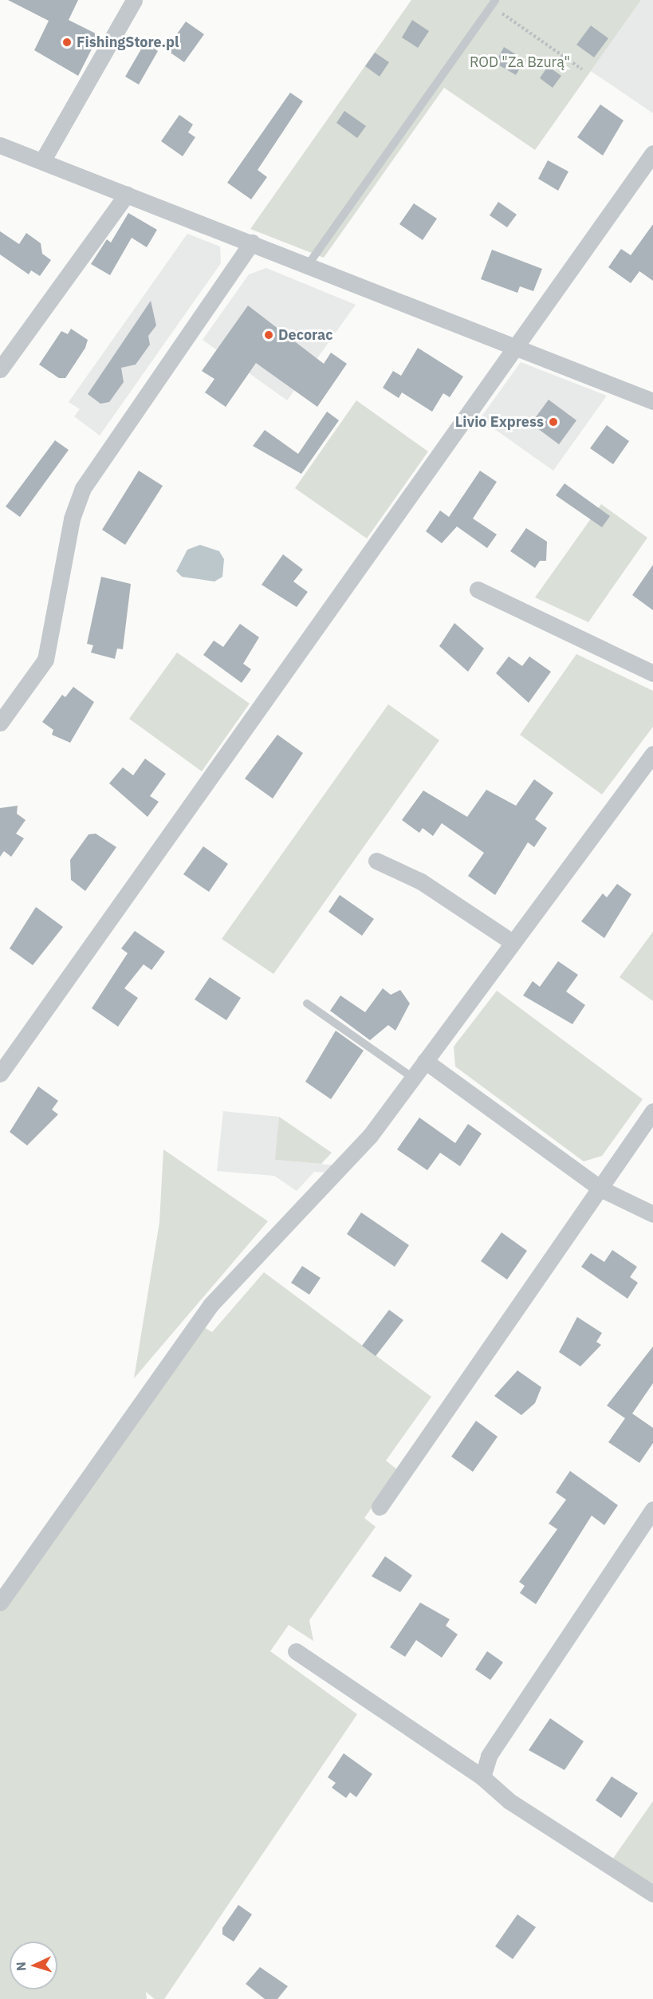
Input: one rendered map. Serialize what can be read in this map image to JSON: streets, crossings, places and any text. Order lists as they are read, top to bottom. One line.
{"parks":["ROD \"Za Bzurą\""],"places":["FishingStore.pl","Decorac","Livio Express"],"north":"left"}
